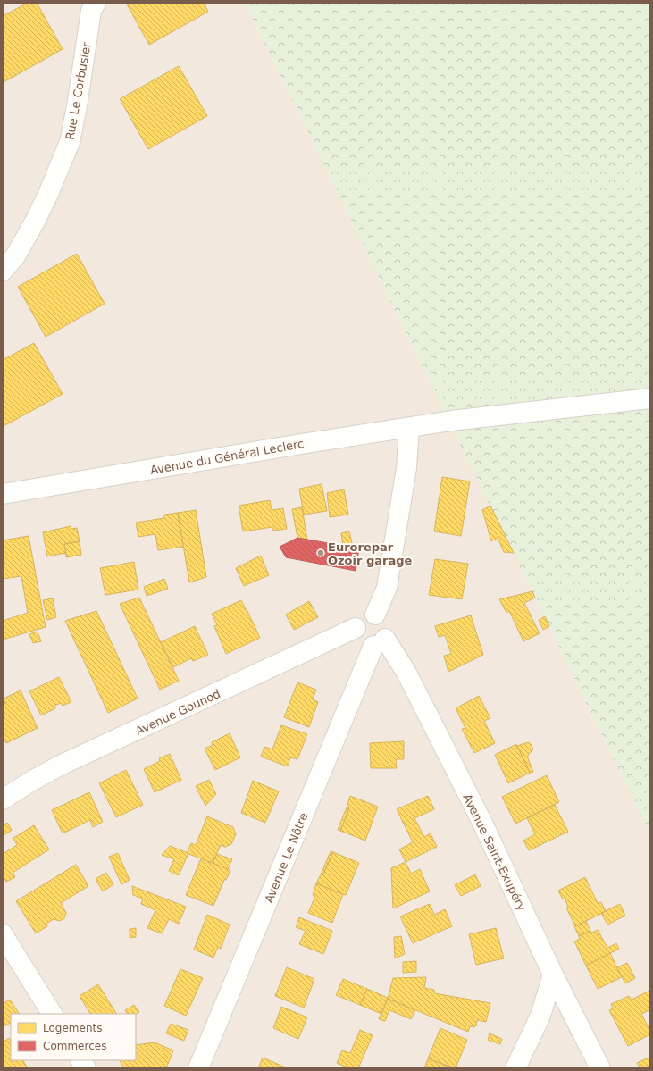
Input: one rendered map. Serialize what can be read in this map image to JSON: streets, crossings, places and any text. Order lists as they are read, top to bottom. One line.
{"streets":{"street":["Rue Le Corbusier","Avenue du Général Leclerc","Avenue Gounod","Avenue Saint-Exupéry","Avenue Le Nôtre"]},"crossings":[["Avenue Gounod","Avenue Saint-Exupéry"],["Avenue Gounod","Avenue Le Nôtre"],["Avenue Saint-Exupéry","Avenue Le Nôtre"]],"places":["Eurorepar Ozoir garage"],"legend":["Logements","Commerces"]}
